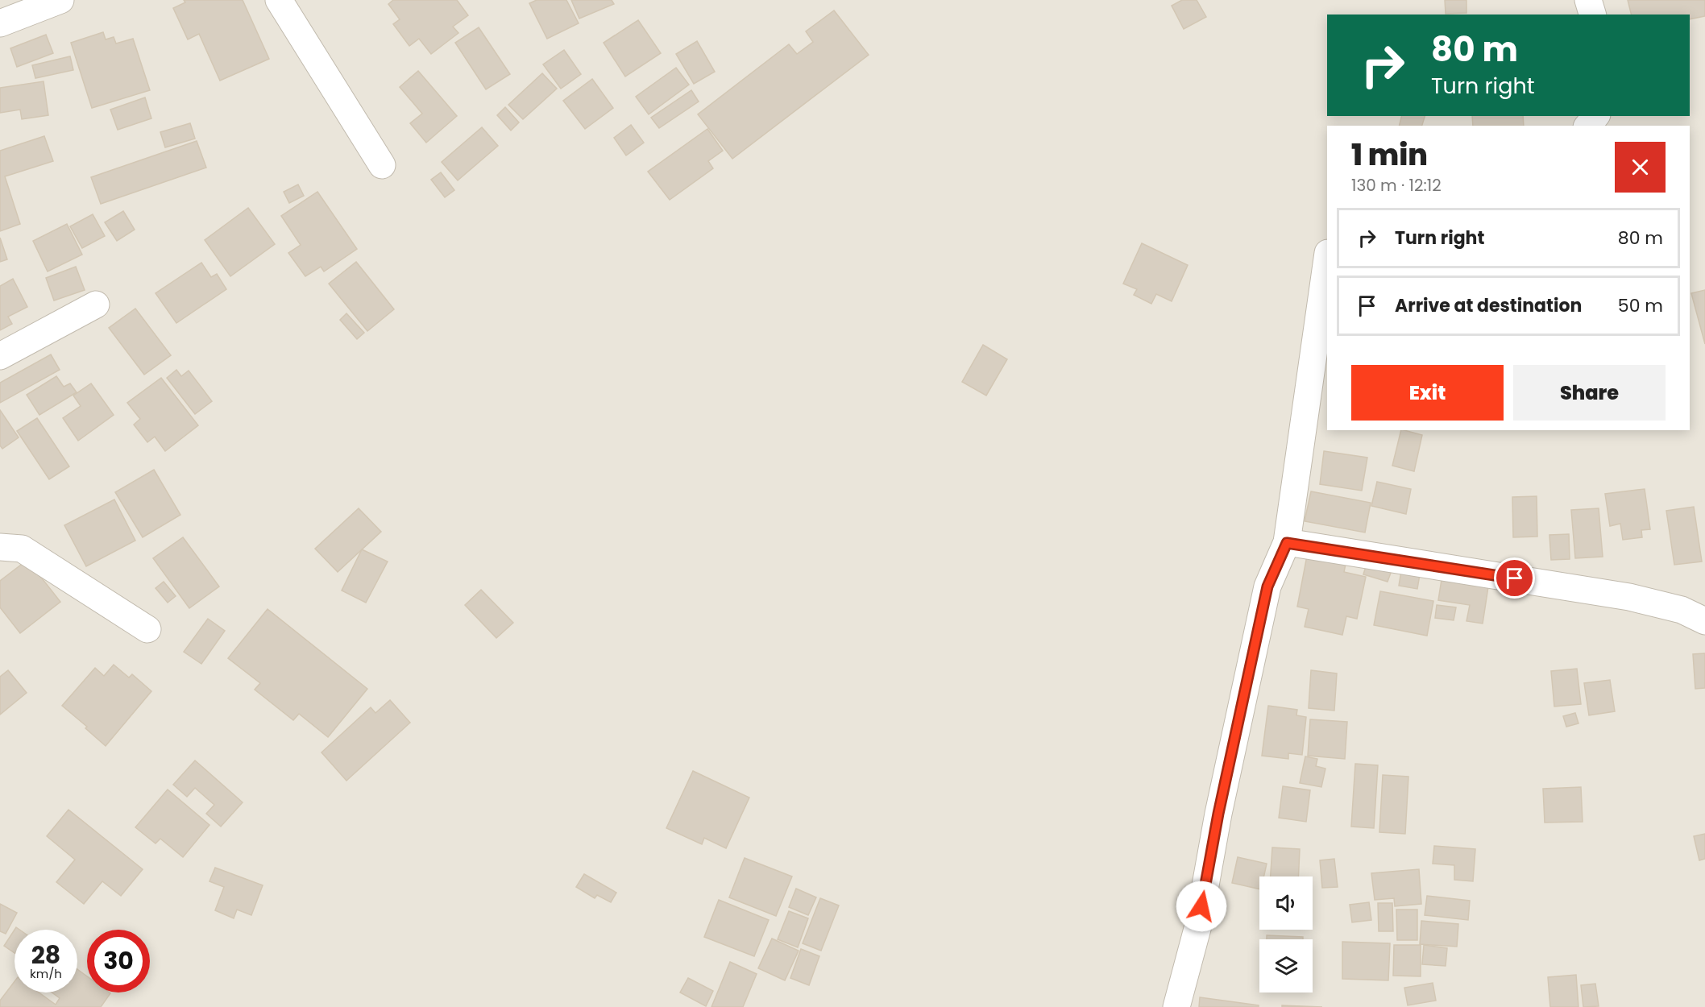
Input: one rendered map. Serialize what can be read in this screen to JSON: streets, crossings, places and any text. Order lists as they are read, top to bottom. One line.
{"page":{"turn":["80 m","Turn right"],"heading":["1 min","130 m · 12:12"],"list":[{"name":"Turn right","value":"80 m"},{"name":"Arrive at destination","value":"50 m"}],"buttons":["Exit","Share"],"speed":"28 km/h","limit":"30"}}
